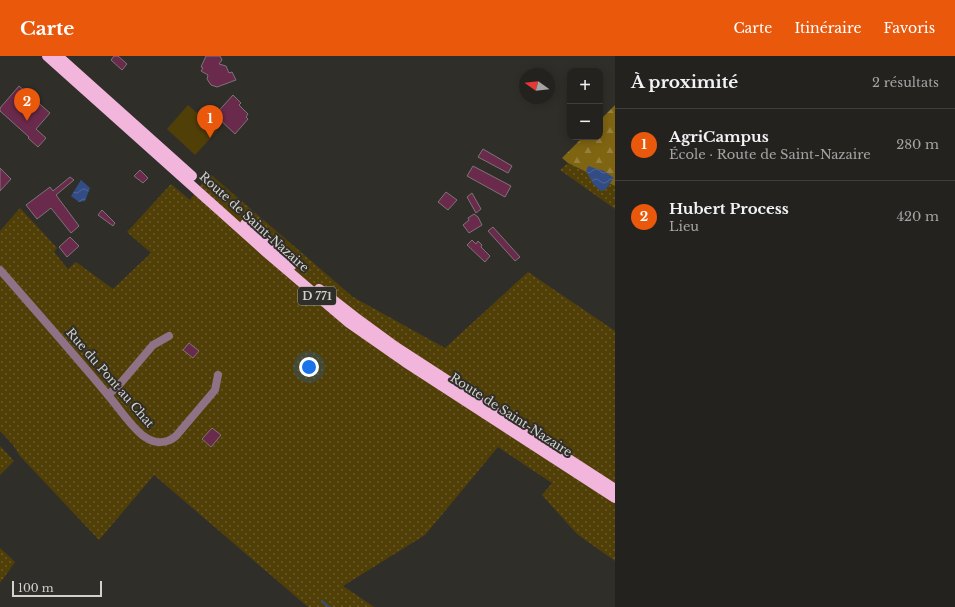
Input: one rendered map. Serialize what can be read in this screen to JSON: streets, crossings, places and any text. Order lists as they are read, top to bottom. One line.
{"streets":{"main road":["Route de Saint-Nazaire","D 771"],"street":["Rue du Pont au Chat"]},"scale_bar":"100 m","north":"left","page":{"header":"Carte","nav":["Carte","Itinéraire","Favoris"],"heading":["À proximité","2 résultats"],"map_buttons":["+","−"],"pins":["2","1"],"list":[{"mark":"1","name":"AgriCampus","note":"École · Route de Saint-Nazaire","value":"280 m"},{"mark":"2","name":"Hubert Process","note":"Lieu","value":"420 m"}],"scale":"100 m"}}
